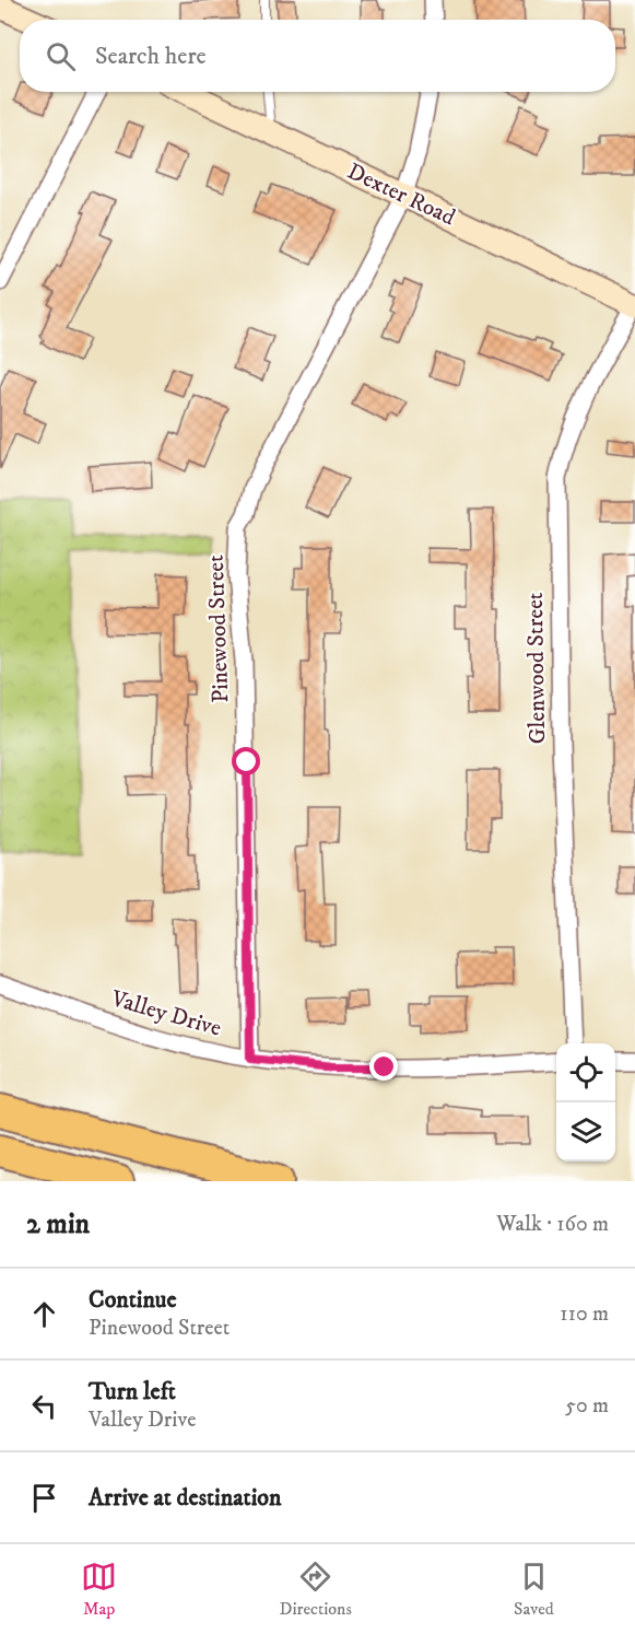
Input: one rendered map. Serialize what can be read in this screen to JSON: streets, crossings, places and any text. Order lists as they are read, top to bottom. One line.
{"streets":{"main road":["Dexter Road"],"street":["Pinewood Street","Glenwood Street","Valley Drive"]},"crossings":[["Dexter Road","Pinewood Street"],["Dexter Road","Glenwood Street"],["Pinewood Street","Valley Drive"]],"page":{"search":"Search here","heading":["2 min","Walk · 160 m"],"list":[["Continue","Pinewood Street","110 m"],["Turn left","Valley Drive","50 m"],"Arrive at destination"],"nav":["Map","Directions","Saved"]}}
